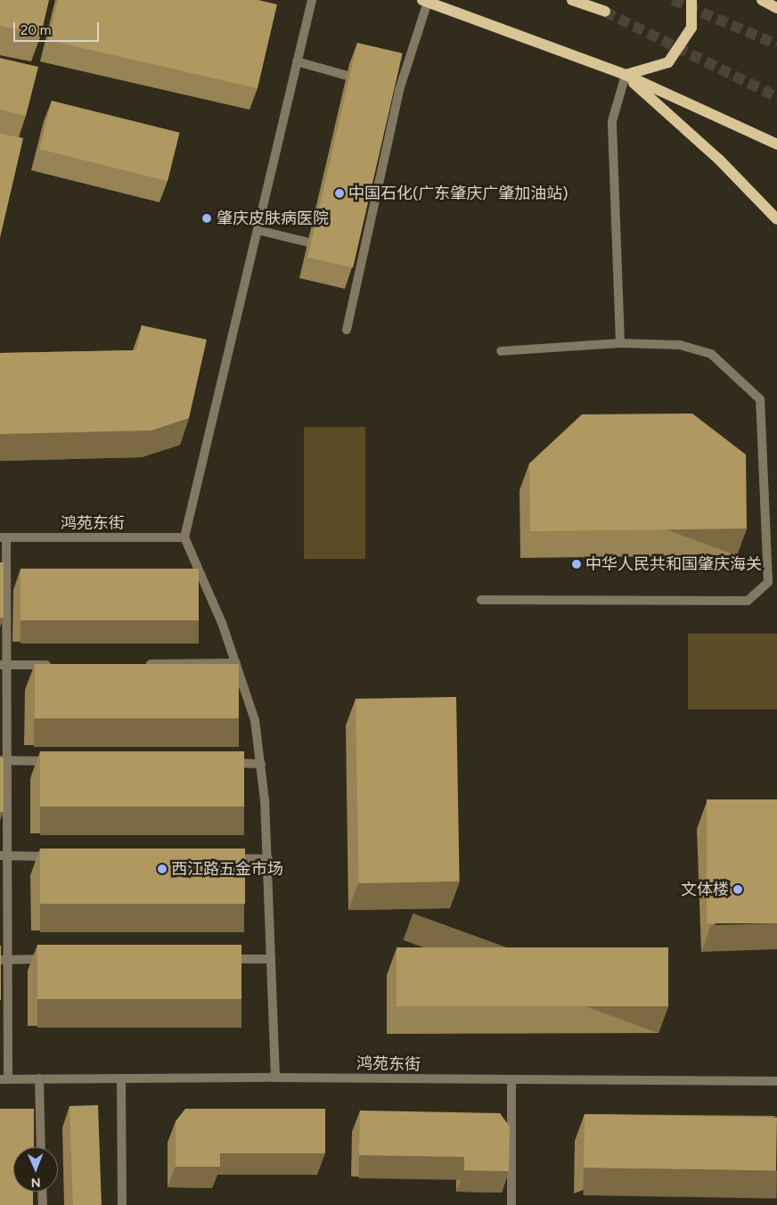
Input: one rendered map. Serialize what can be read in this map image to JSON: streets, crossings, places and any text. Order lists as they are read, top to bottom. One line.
{"streets":{"street":["鸿苑东街"]},"places":["中国石化(广东肇庆广肇加油站)","肇庆皮肤病医院","中华人民共和国肇庆海关","西江路五金市场","文体楼"],"scale_bar":"20 m","north":"bottom"}
